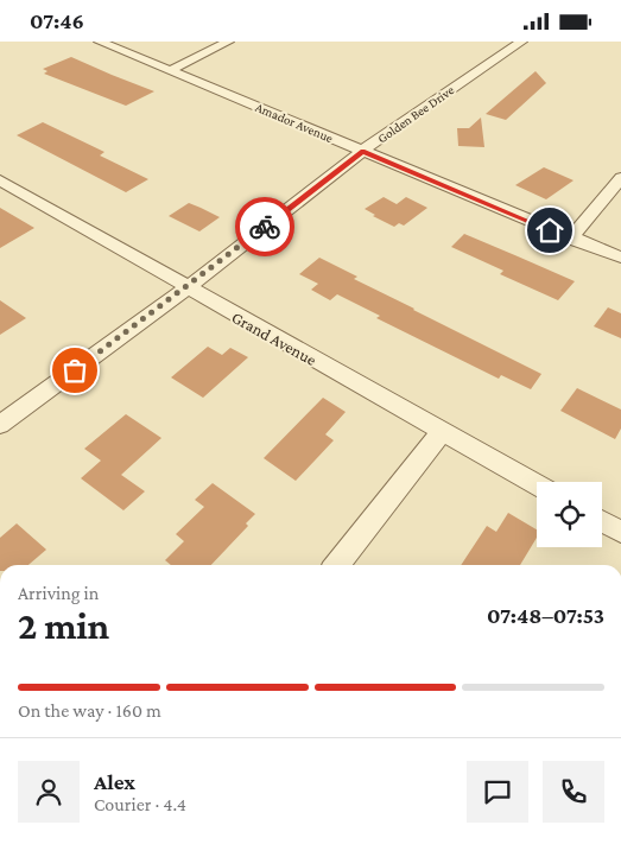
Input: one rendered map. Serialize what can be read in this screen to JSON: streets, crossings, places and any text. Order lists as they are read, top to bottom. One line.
{"streets":{"street":["Golden Bee Drive","Amador Avenue","Grand Avenue"]},"crossings":[["Golden Bee Drive","Amador Avenue"],["Golden Bee Drive","Grand Avenue"]],"page":{"status":"07:46","heading":["2 min","Arriving in","07:48–07:53"],"panel":["Alex","Courier · 4.4"],"bar":"On the way · 160 m"}}
